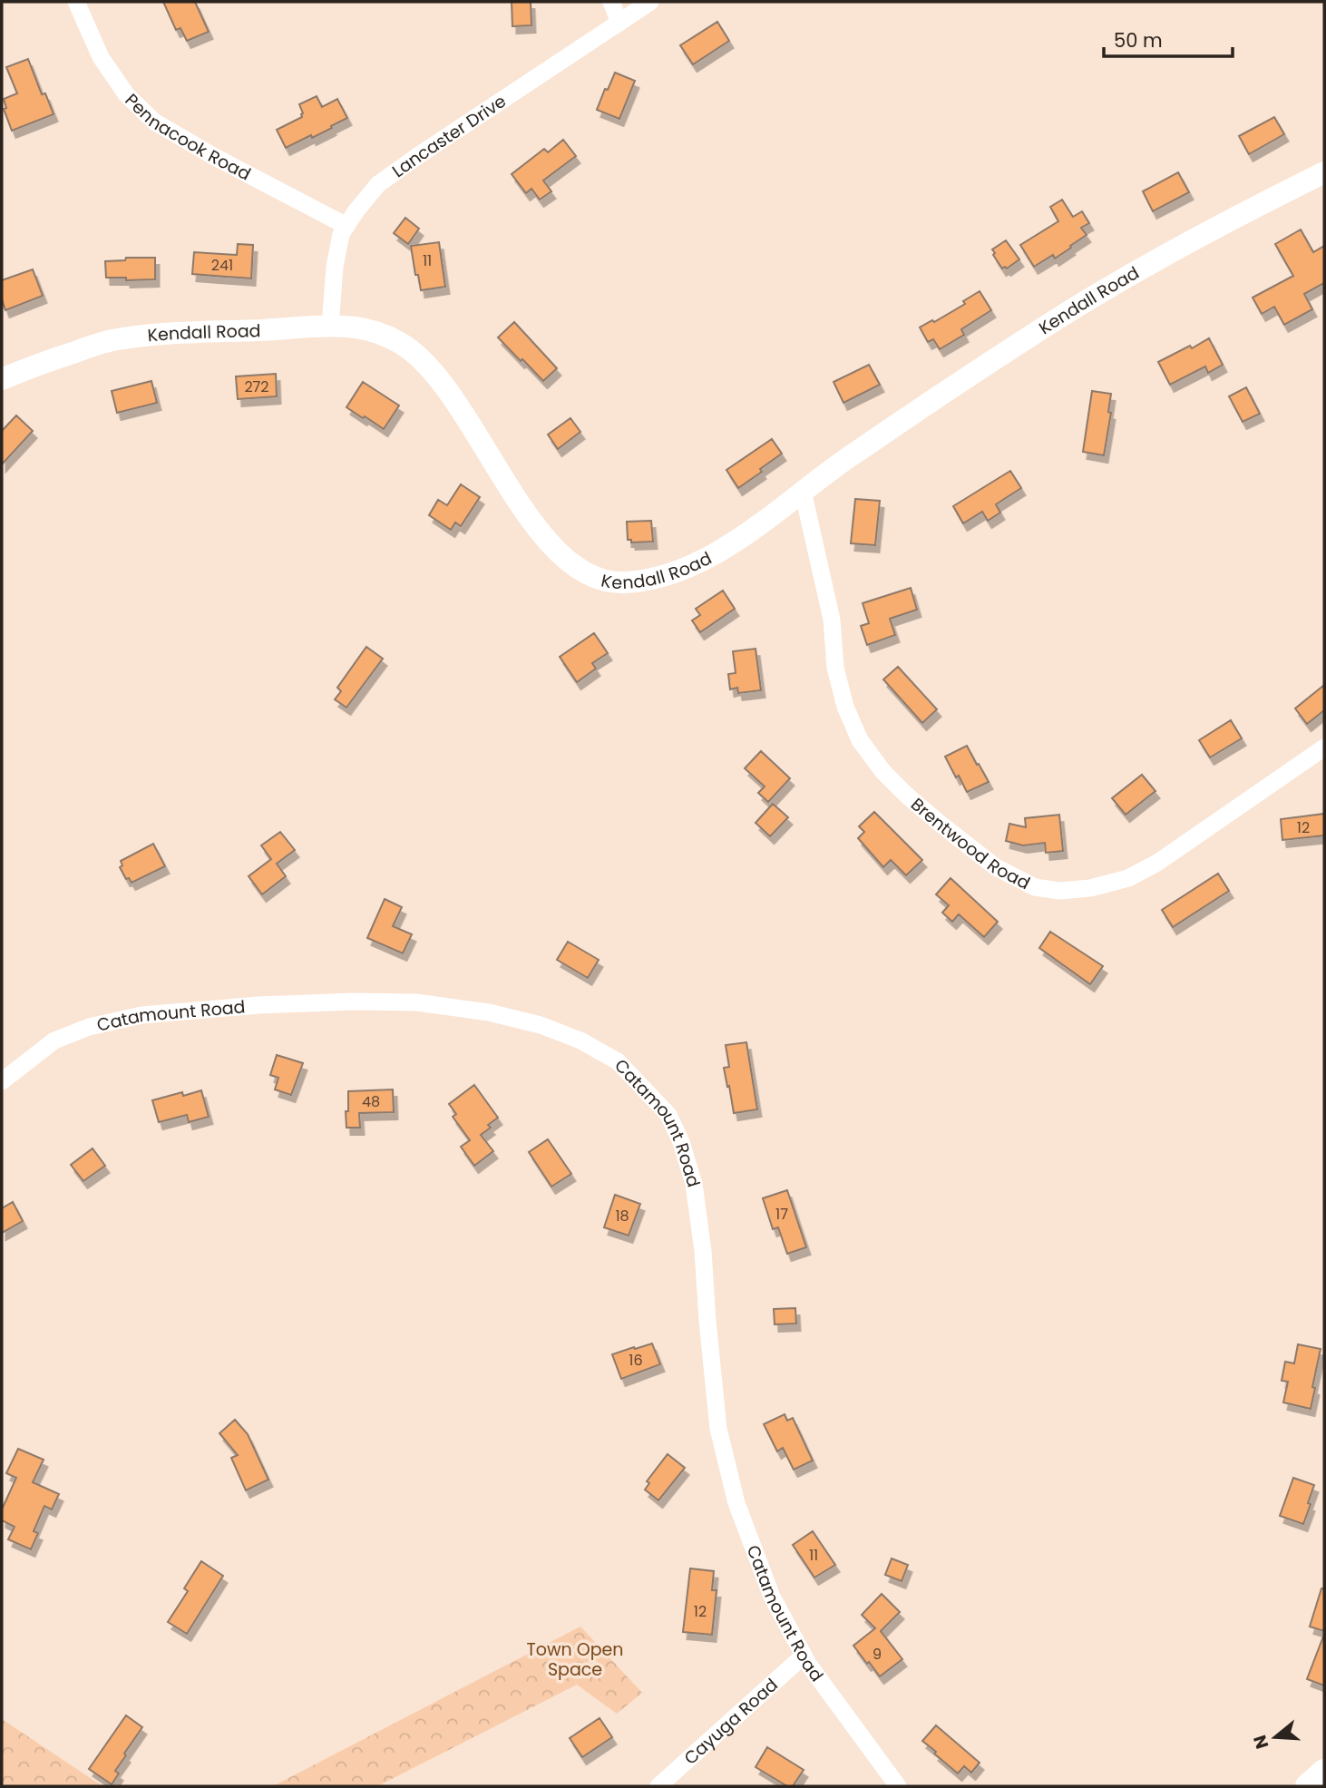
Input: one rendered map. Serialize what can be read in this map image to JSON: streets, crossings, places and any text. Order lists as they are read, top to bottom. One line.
{"streets":{"street":["Pennacook Road","Lancaster Drive","Kendall Road","Brentwood Road","Catamount Road","Cayuga Road"]},"crossings":[["Pennacook Road","Lancaster Drive"],["Lancaster Drive","Kendall Road"],["Kendall Road","Brentwood Road"],["Catamount Road","Cayuga Road"]],"parks":["Town Open Space"],"house_numbers":["11","241","272","12","48","17","18","16","11","12","9"],"scale_bar":"50 m","north":"left"}
